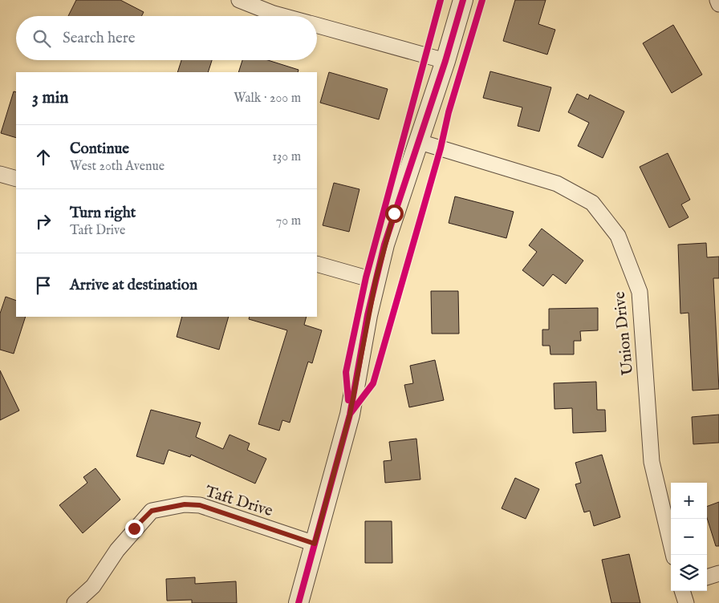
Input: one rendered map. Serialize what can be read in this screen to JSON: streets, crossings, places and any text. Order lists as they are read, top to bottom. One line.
{"streets":{"street":["Union Drive","Taft Drive"]},"page":{"search":"Search here","heading":["3 min","Walk · 200 m"],"list":[["Continue","West 20th Avenue","130 m"],["Turn right","Taft Drive","70 m"],"Arrive at destination"],"map_buttons":["+","−"]}}
